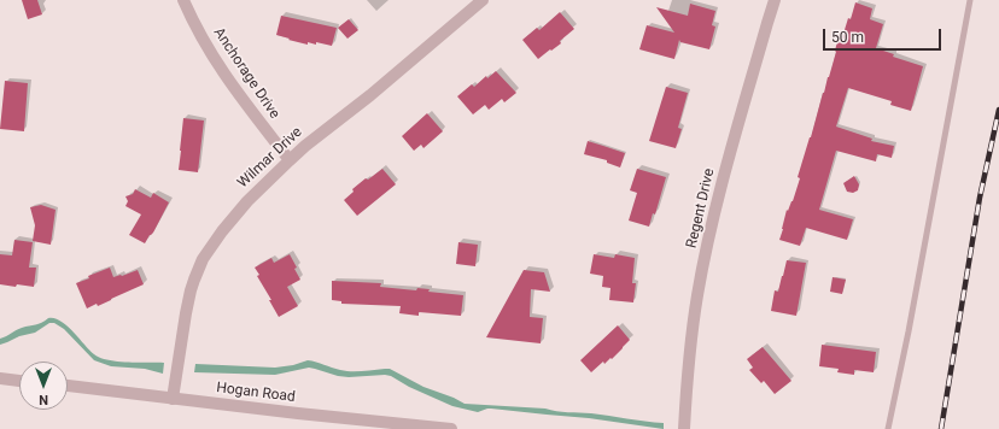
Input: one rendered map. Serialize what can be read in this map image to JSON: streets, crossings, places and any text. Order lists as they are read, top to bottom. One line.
{"streets":{"street":["Anchorage Drive","Wilmar Drive","Regent Drive","Hogan Road"]},"crossings":[["Anchorage Drive","Wilmar Drive"],["Wilmar Drive","Hogan Road"]],"scale_bar":"50 m","north":"bottom"}
